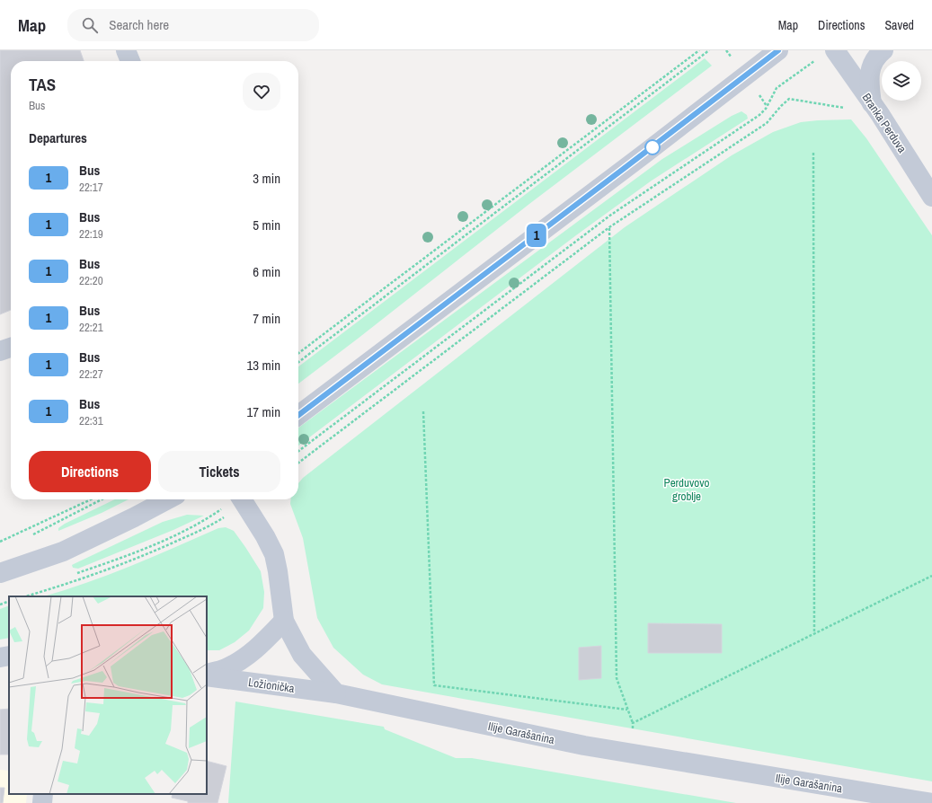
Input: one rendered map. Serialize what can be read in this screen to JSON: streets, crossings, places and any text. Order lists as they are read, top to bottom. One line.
{"streets":{"street":["Branka Perduva","Ložionička","Ilije Garašanina"]},"crossings":[["Ložionička","Ilije Garašanina"]],"parks":["Perduvovo groblje"],"lines":["bus line 1"],"page":{"header":"Map","search":"Search here","nav":["Map","Directions","Saved"],"on_map":"1","heading":[["TAS","Bus"],"Departures"],"list":[{"mark":"1","name":"Bus","note":"22:17","value":"3 min"},{"mark":"1","name":"Bus","note":"22:19","value":"5 min"},{"mark":"1","name":"Bus","note":"22:20","value":"6 min"},{"mark":"1","name":"Bus","note":"22:21","value":"7 min"},{"mark":"1","name":"Bus","note":"22:27","value":"13 min"},{"mark":"1","name":"Bus","note":"22:31","value":"17 min"}],"buttons":["Directions","Tickets"]}}
